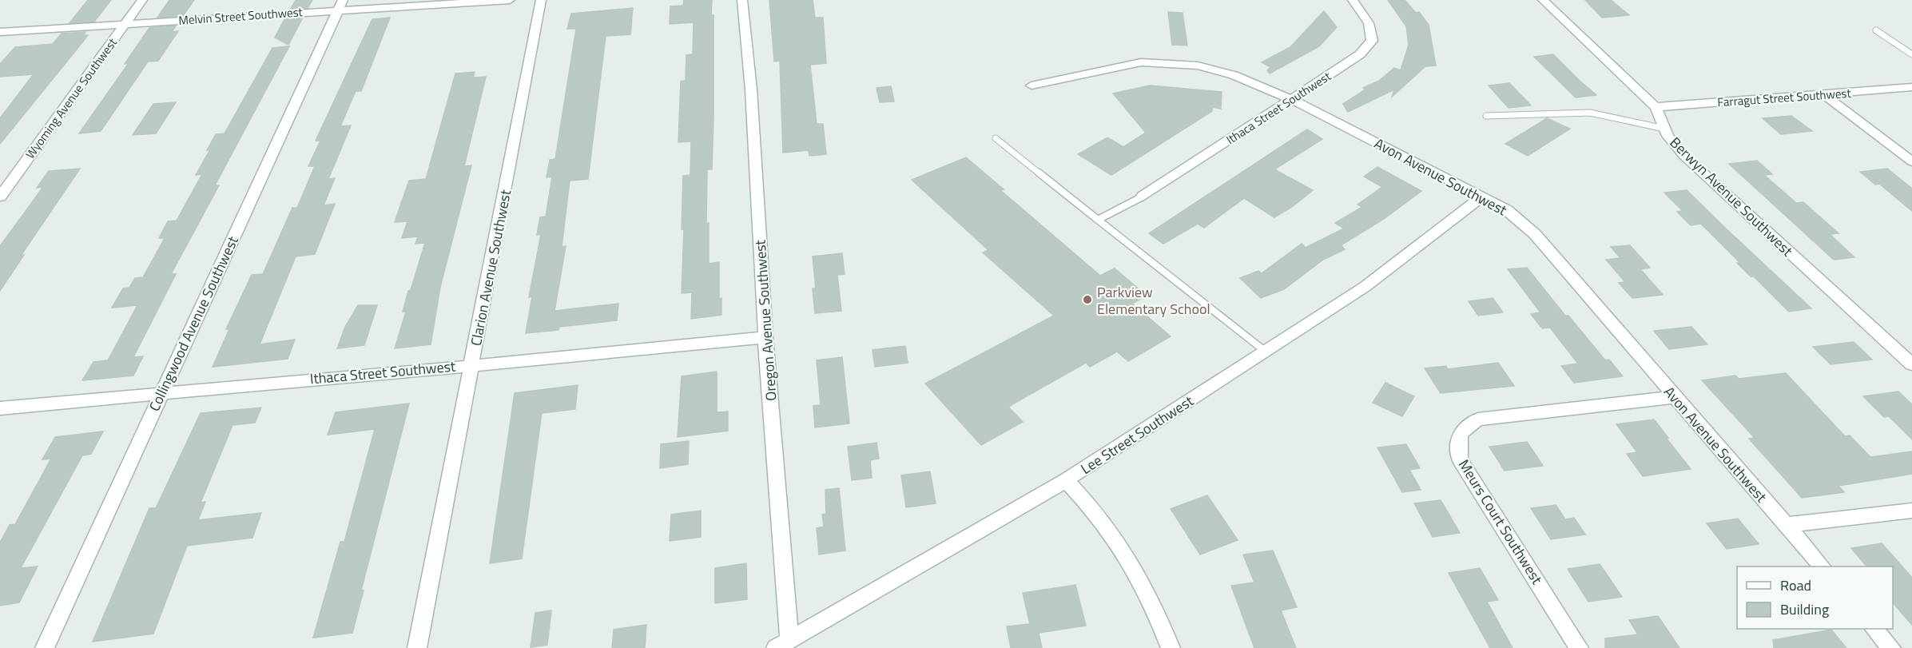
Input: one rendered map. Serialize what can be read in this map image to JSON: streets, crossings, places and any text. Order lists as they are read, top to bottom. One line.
{"streets":{"street":["Melvin Street Southwest","Farragut Street Southwest","Wyoming Avenue Southwest","Ithaca Street Southwest","Avon Avenue Southwest","Berwyn Avenue Southwest","Clarion Avenue Southwest","Oregon Avenue Southwest","Collingwood Avenue Southwest","Lee Street Southwest","Meurs Court Southwest"]},"crossings":[["Melvin Street Southwest","Wyoming Avenue Southwest"],["Melvin Street Southwest","Collingwood Avenue Southwest"],["Farragut Street Southwest","Berwyn Avenue Southwest"],["Ithaca Street Southwest","Avon Avenue Southwest"],["Ithaca Street Southwest","Clarion Avenue Southwest"],["Ithaca Street Southwest","Oregon Avenue Southwest"],["Ithaca Street Southwest","Collingwood Avenue Southwest"],["Avon Avenue Southwest","Lee Street Southwest"],["Avon Avenue Southwest","Meurs Court Southwest"],["Oregon Avenue Southwest","Lee Street Southwest"]],"places":["Parkview Elementary School"],"legend":["Road","Building"]}
